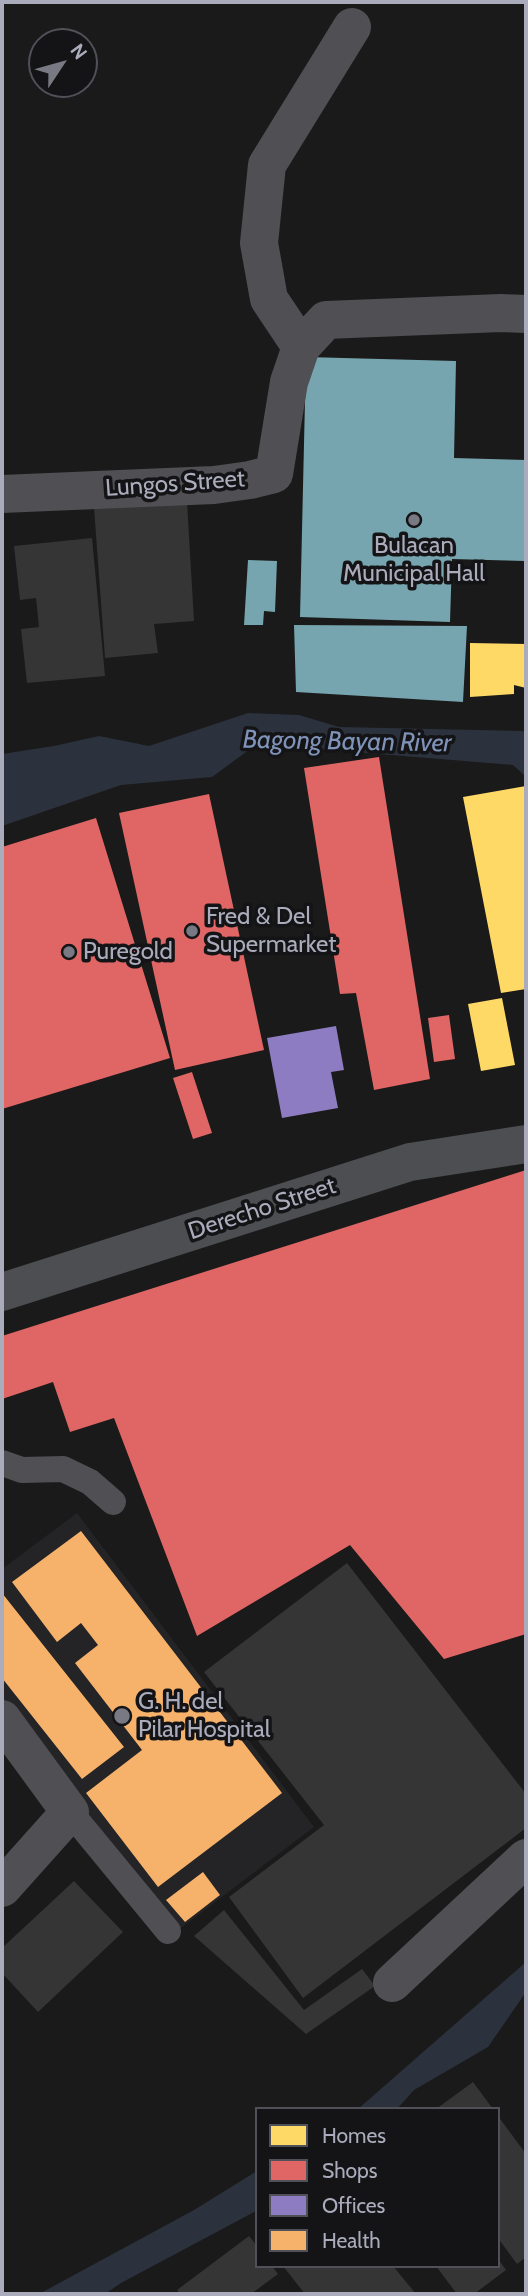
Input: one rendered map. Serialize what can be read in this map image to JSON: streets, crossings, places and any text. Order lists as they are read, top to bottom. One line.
{"streets":{"main road":["Derecho Street"],"street":["Lungos Street"]},"water":["Bagong Bayan River"],"places":["Bulacan Municipal Hall","Fred & Del Supermarket","Puregold","G. H. del Pilar Hospital"],"legend":["Homes","Shops","Offices","Health"],"north":"top right"}
